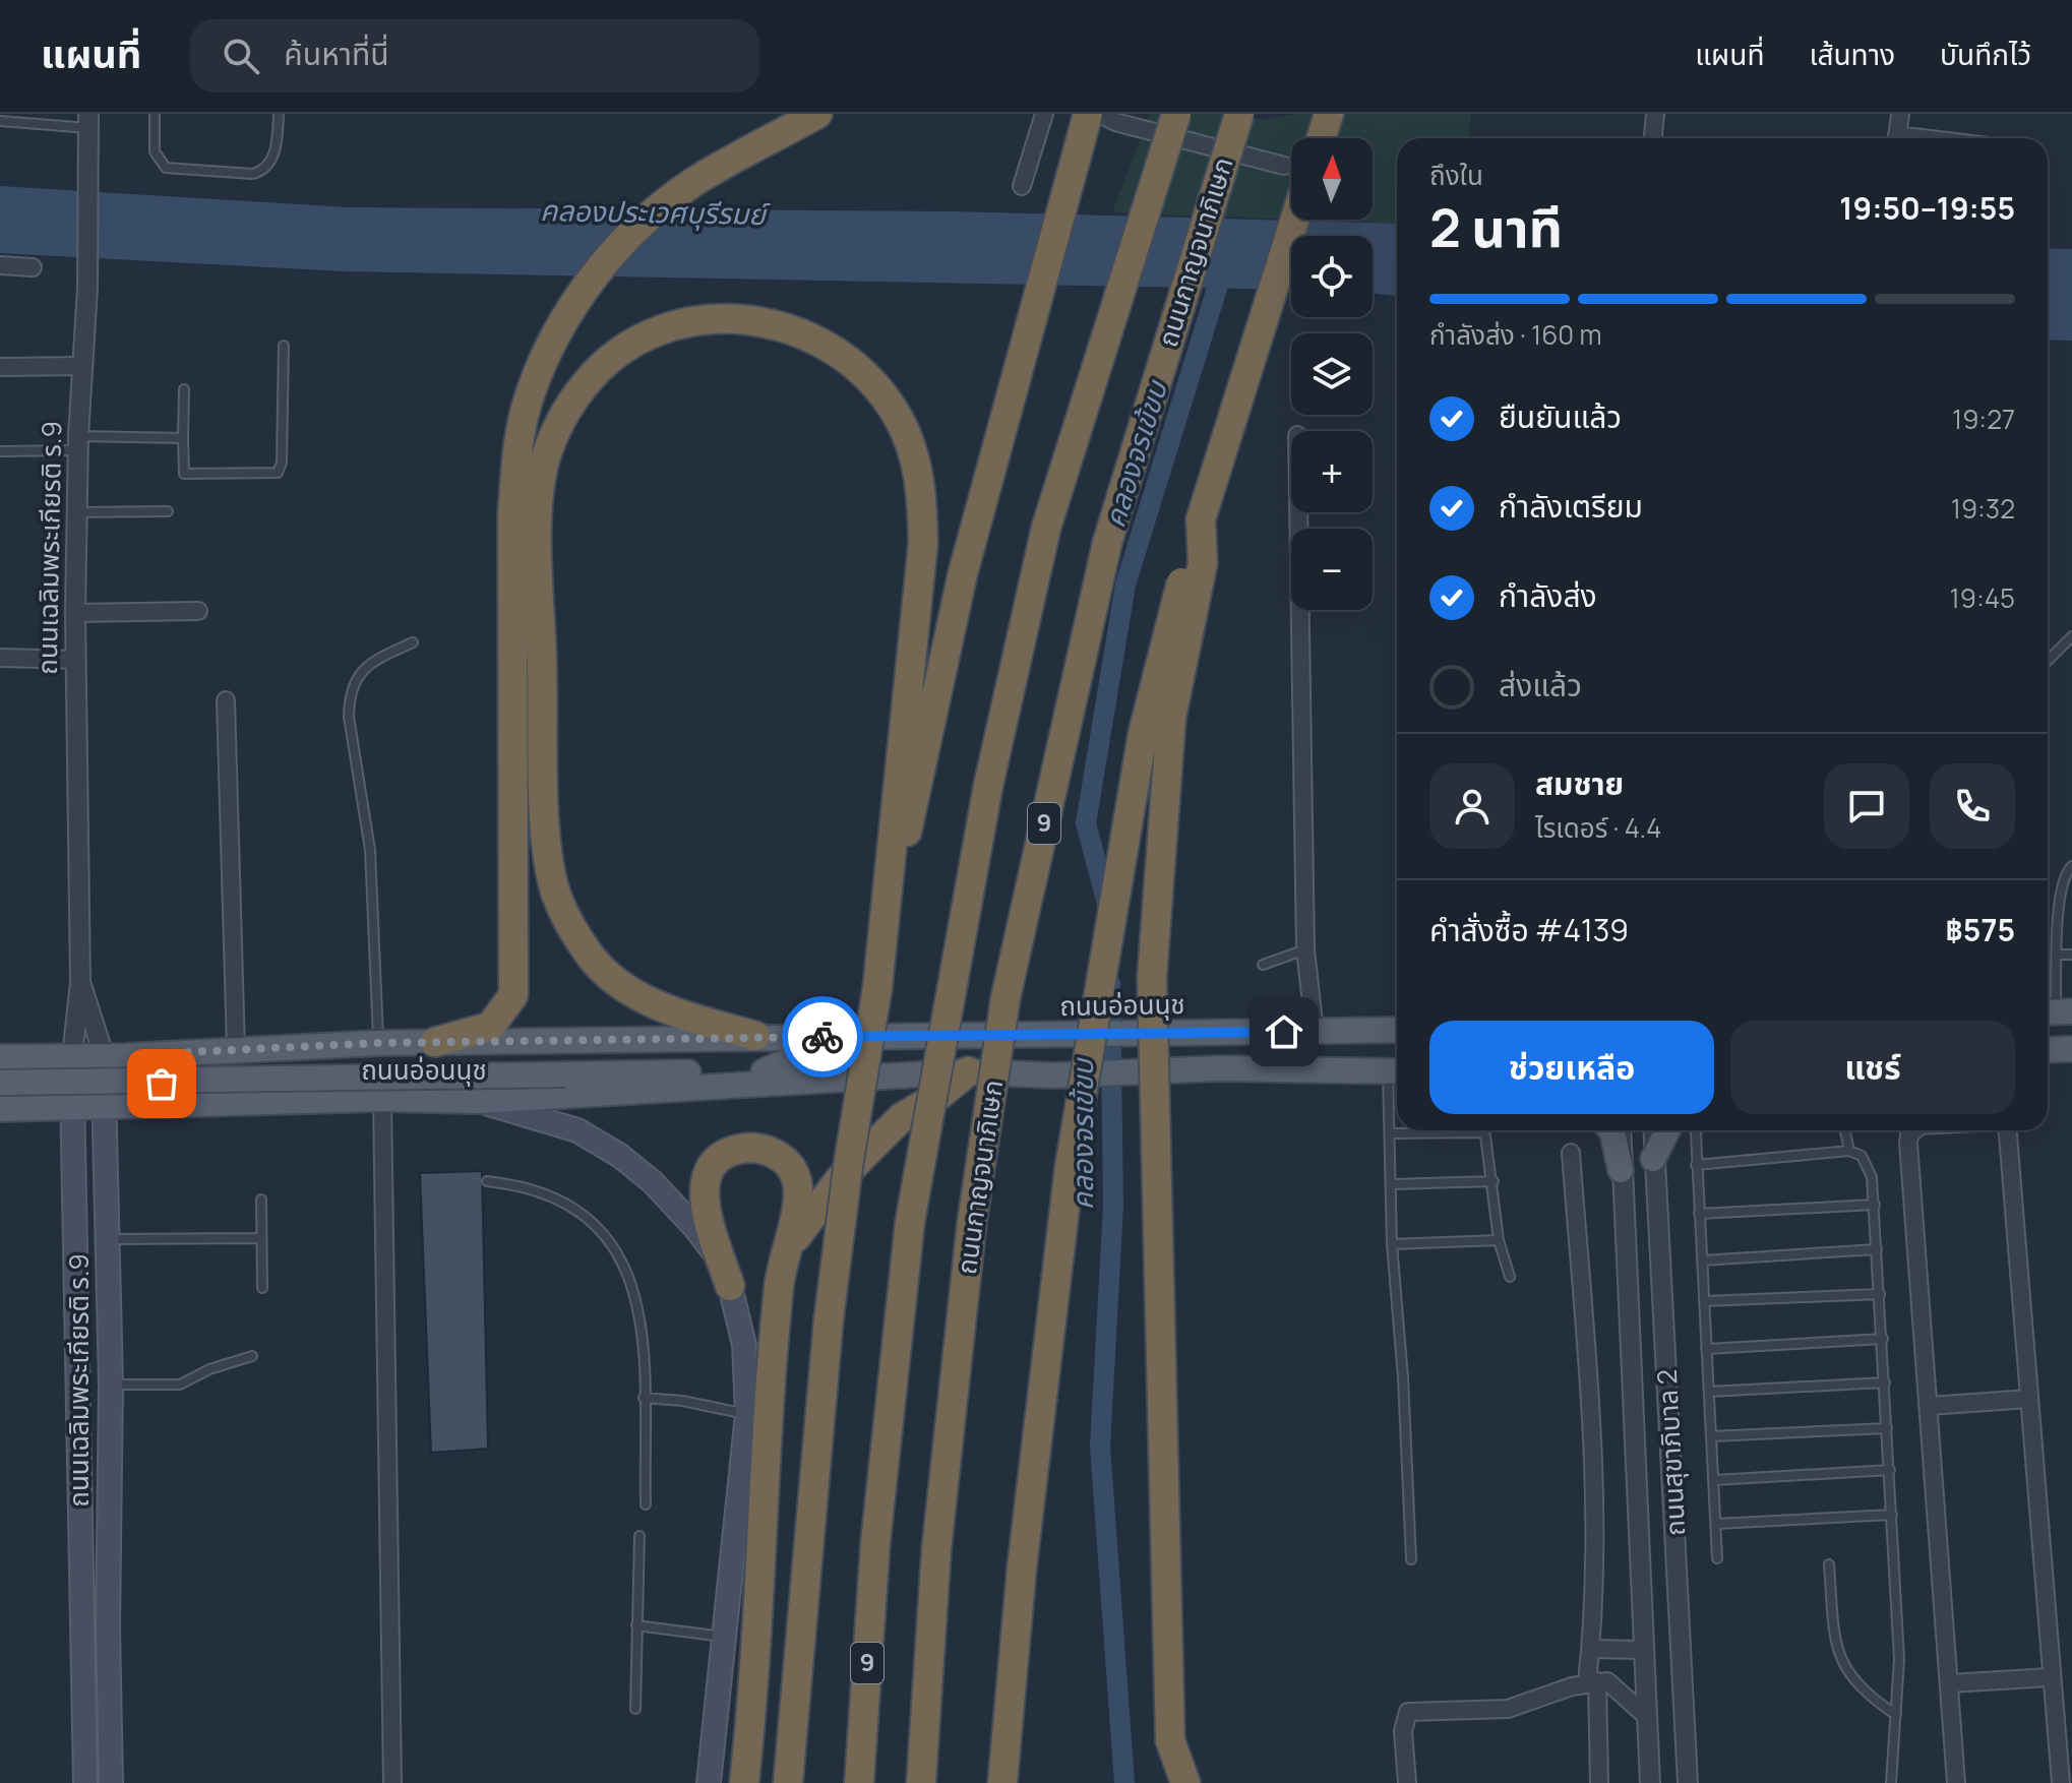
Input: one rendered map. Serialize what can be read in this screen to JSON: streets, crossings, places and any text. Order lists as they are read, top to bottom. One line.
{"streets":{"highway":["ถนนกาญจนาภิเษก","9"],"main road":["ถนนเฉลิมพระเกียรติ ร.9","ถนนอ่อนนุช"],"street":["ถนนสุขาภิบาล 2"]},"crossings":[["ถนนเฉลิมพระเกียรติ ร.9","ถนนอ่อนนุช"]],"water":["คลองประเวศบุรีรมย์","คลองจรเข้ขบ"],"north":"top","page":{"header":"แผนที่","search":"ค้นหาที่นี่","nav":["แผนที่","เส้นทาง","บันทึกไว้"],"map_buttons":["+","−"],"heading":["2 นาที","ถึงใน","19:50–19:55"],"panel":["สมชาย","ไรเดอร์ · 4.4","คำสั่งซื้อ #4139","฿575"],"bar":"กำลังส่ง · 160 m","list":[["ยืนยันแล้ว","19:27"],["กำลังเตรียม","19:32"],["กำลังส่ง","19:45"],"ส่งแล้ว"],"buttons":["ช่วยเหลือ","แชร์"]}}
